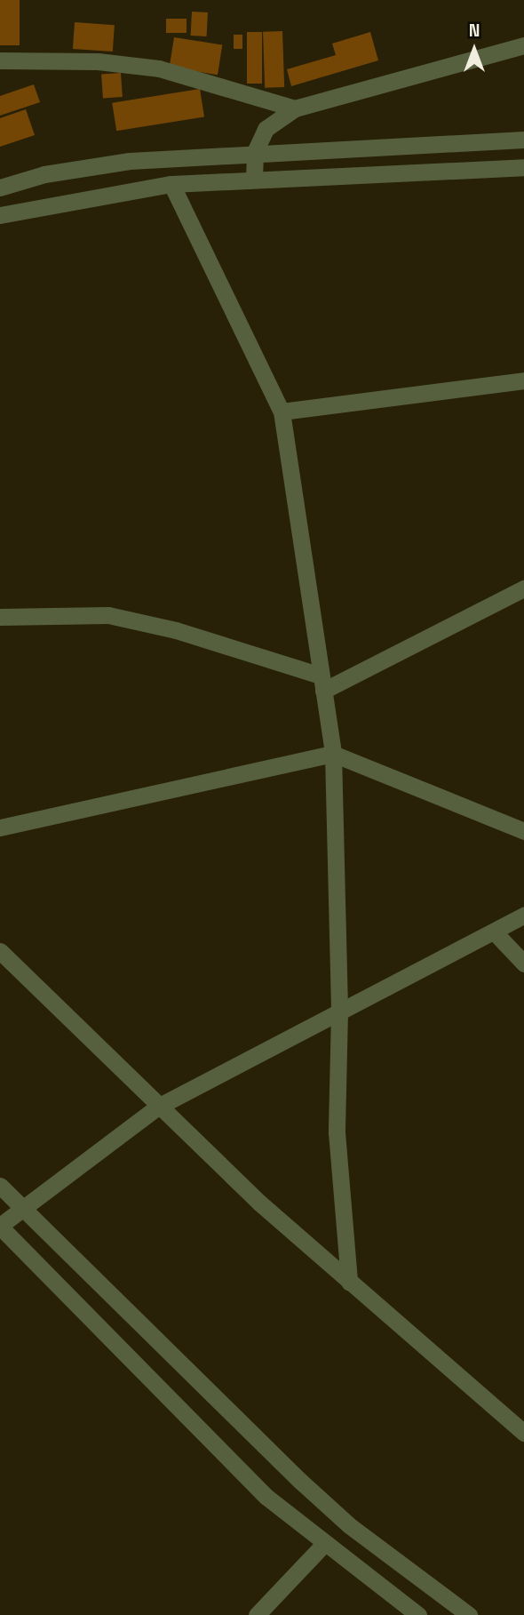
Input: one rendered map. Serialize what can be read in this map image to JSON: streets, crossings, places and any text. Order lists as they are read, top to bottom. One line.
{"north":"top"}
